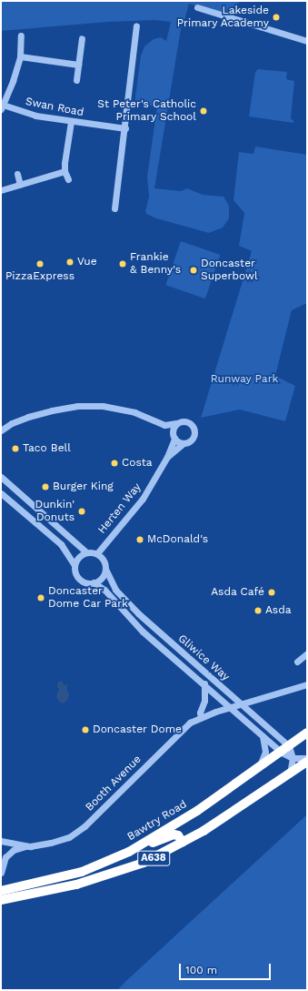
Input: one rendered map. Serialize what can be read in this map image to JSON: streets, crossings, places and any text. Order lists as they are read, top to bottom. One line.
{"streets":{"highway":["Bawtry Road","A638"],"street":["Swan Road","Herten Way","Gliwice Way","Booth Avenue"]},"crossings":[["Herten Way","Gliwice Way"],["Gliwice Way","Booth Avenue"],["Gliwice Way","Bawtry Road"]],"parks":["Runway Park"],"places":["Lakeside Primary Academy","St Peter's Catholic Primary School","Vue","PizzaExpress","Frankie & Benny's","Doncaster Superbowl","Taco Bell","Costa","Burger King","Dunkin' Donuts","McDonald's","Asda Café","Doncaster Dome Car Park","Asda","Doncaster Dome"],"scale_bar":"100 m"}
